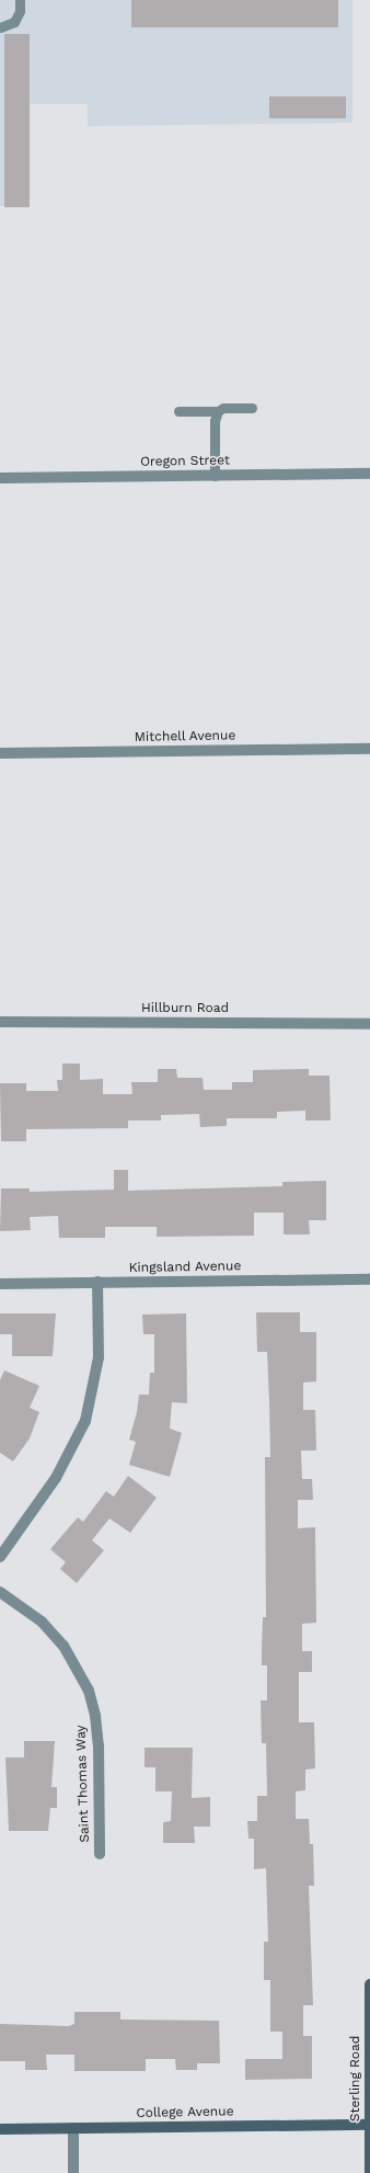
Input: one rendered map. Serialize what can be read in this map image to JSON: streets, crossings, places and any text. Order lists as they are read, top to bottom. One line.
{"streets":{"street":["Oregon Street","Mitchell Avenue","Hillburn Road","Kingsland Avenue","Saint Thomas Way","Sterling Road","College Avenue"]},"crossings":[["Sterling Road","College Avenue"]]}
